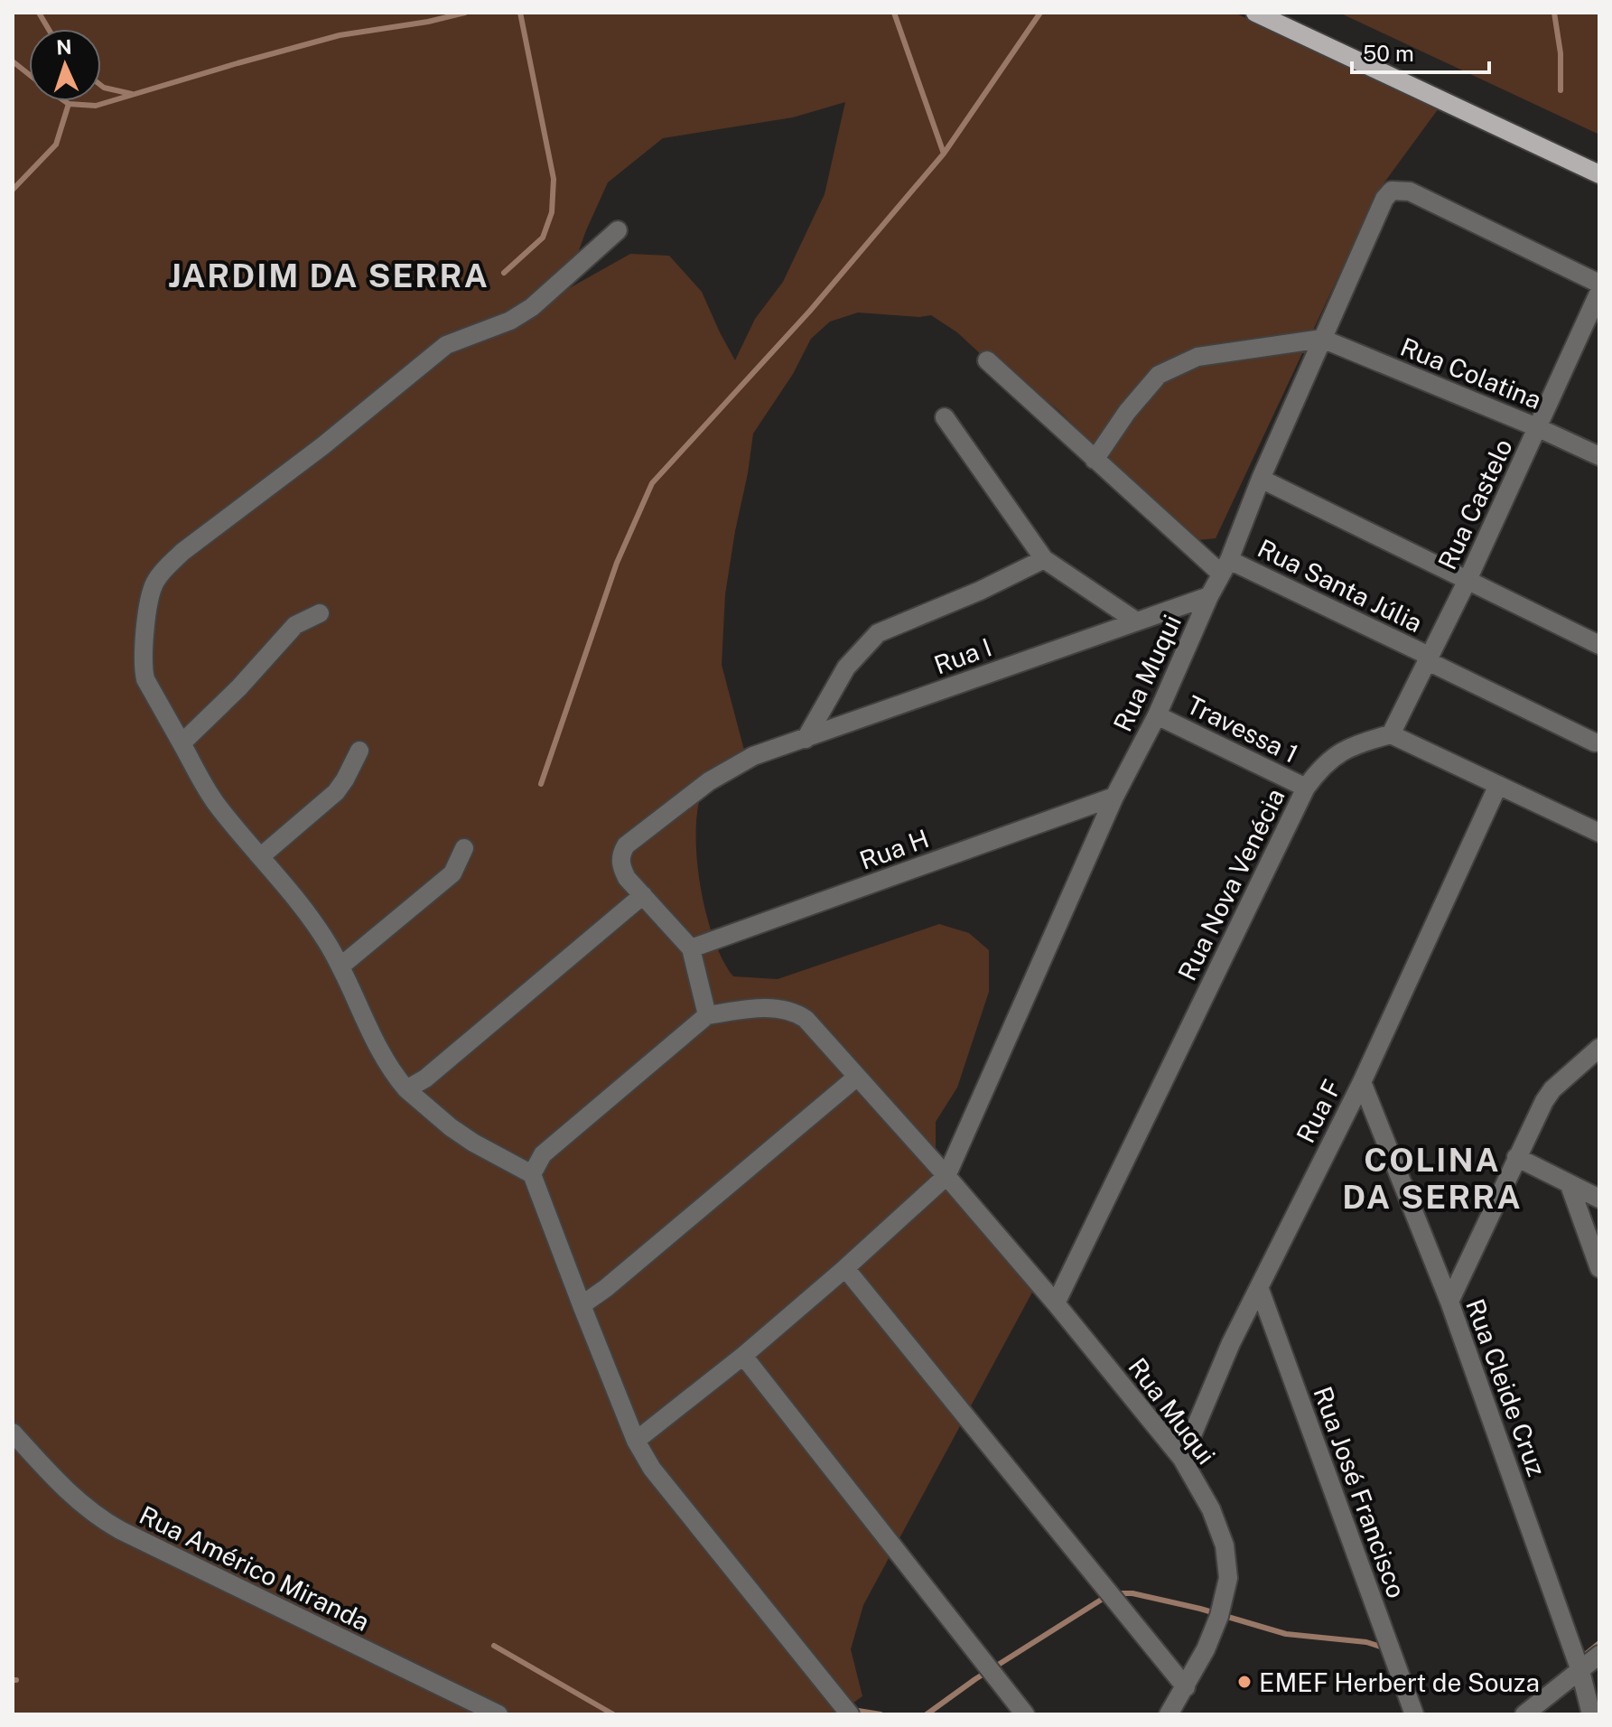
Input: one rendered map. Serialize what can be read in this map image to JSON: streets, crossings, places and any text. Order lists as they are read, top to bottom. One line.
{"streets":{"street":["Rua Colatina","Rua Castelo","Rua Santa Júlia","Rua I","Rua Muqui","Travessa 1","Rua H","Rua Nova Venécia","Rua F","Rua Cleide Cruz","Rua José Francisco","Rua Américo Miranda"]},"crossings":[["Rua Colatina","Rua Castelo"],["Rua Colatina","Rua Muqui"],["Rua Castelo","Rua Santa Júlia"],["Rua Castelo","Rua Nova Venécia"],["Rua Santa Júlia","Rua Muqui"],["Rua I","Rua Muqui"],["Rua Muqui","Travessa 1"],["Rua Muqui","Rua H"],["Rua Muqui","Rua Nova Venécia"],["Rua Muqui","Rua F"],["Travessa 1","Rua Nova Venécia"],["Rua F","Rua Cleide Cruz"],["Rua F","Rua José Francisco"]],"districts":["JARDIM DA SERRA","COLINA DA SERRA"],"places":["EMEF Herbert de Souza"],"scale_bar":"50 m","north":"top"}
